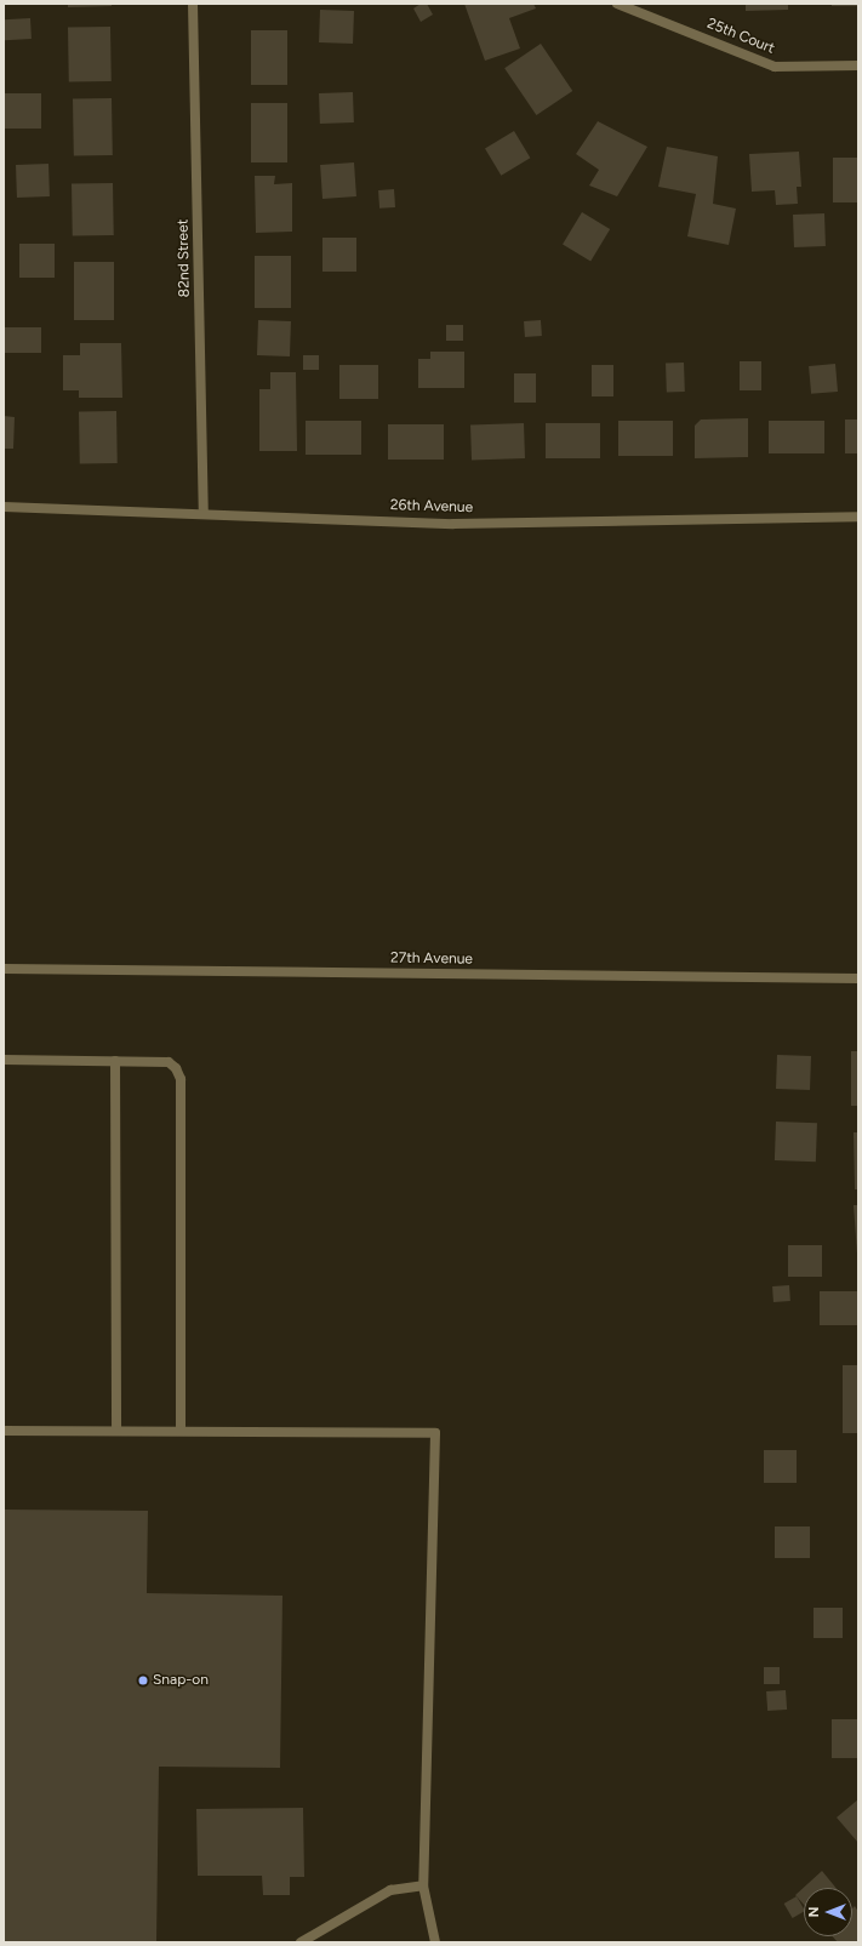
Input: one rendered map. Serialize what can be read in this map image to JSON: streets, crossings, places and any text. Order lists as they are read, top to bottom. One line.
{"streets":{"street":["25th Court","82nd Street","26th Avenue","27th Avenue"]},"crossings":[["82nd Street","26th Avenue"]],"places":["Snap-on"],"north":"left"}
